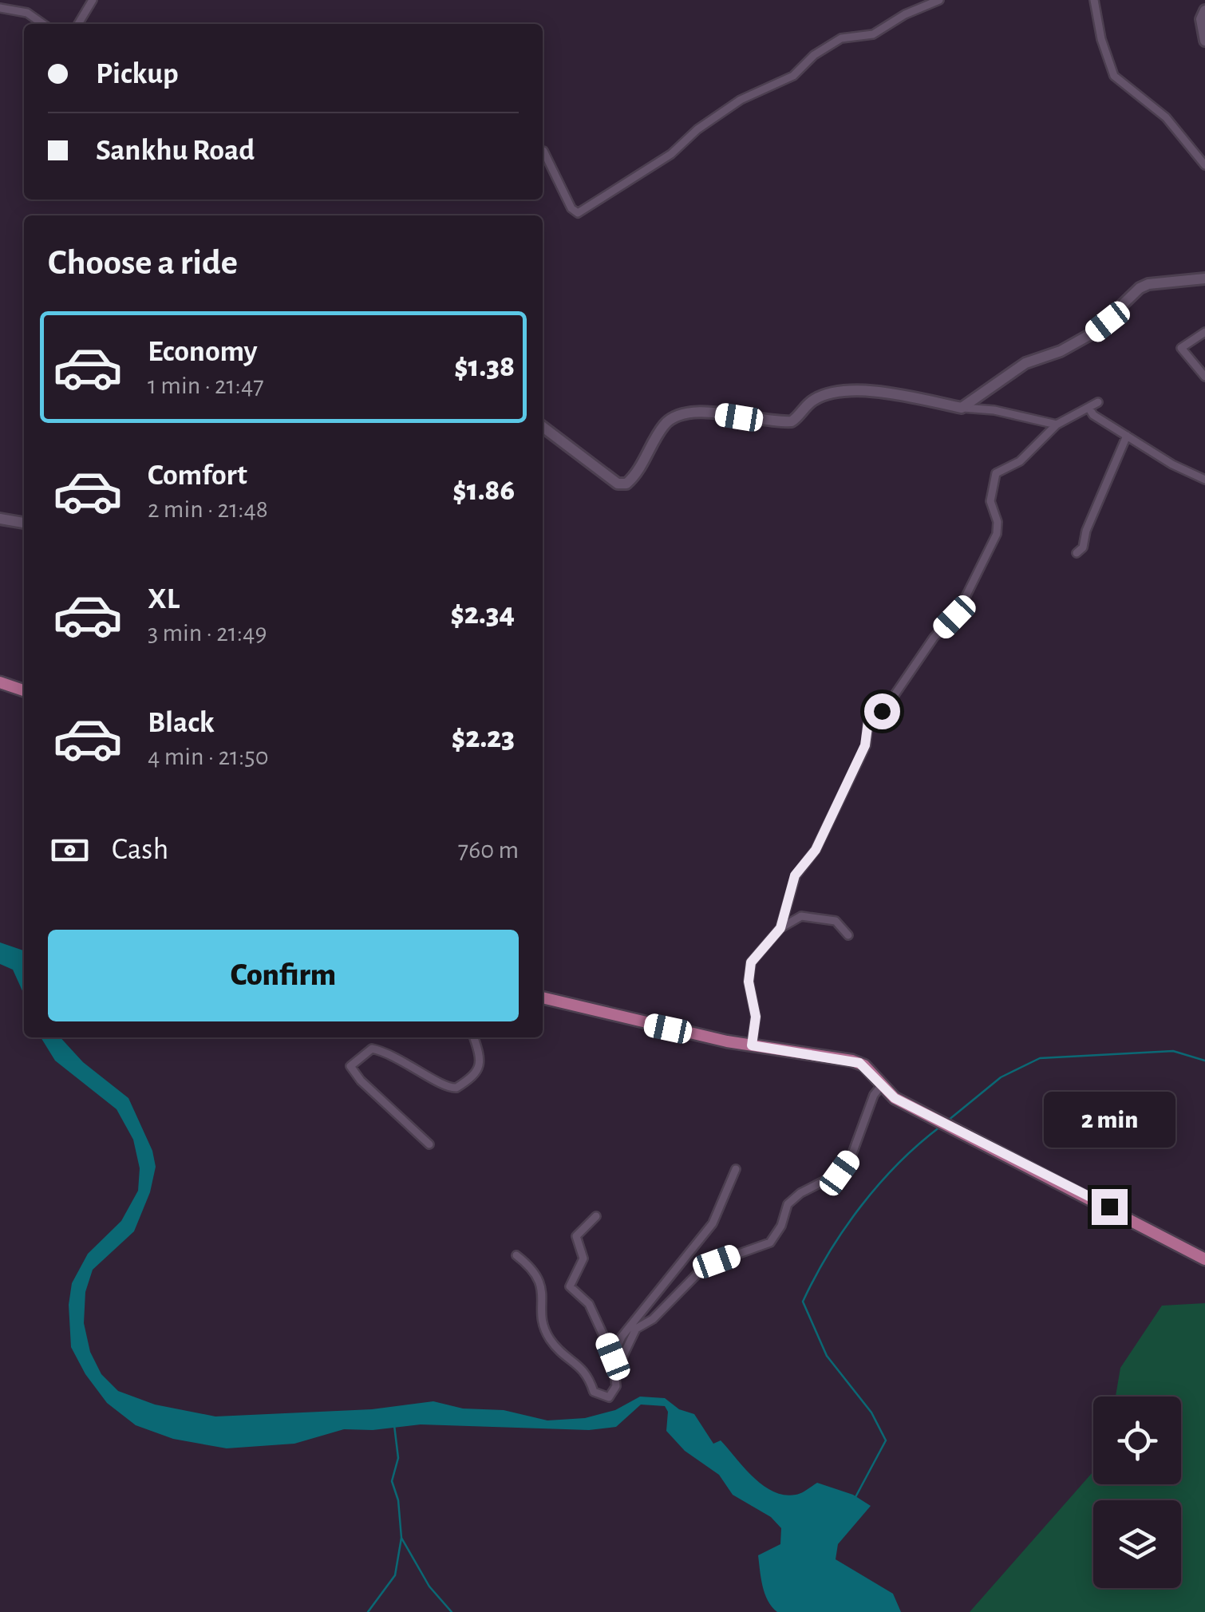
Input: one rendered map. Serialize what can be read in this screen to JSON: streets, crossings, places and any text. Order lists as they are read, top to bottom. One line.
{"page":{"banner":["Pickup","Sankhu Road"],"heading":"Choose a ride","list":[{"name":"Economy","note":"1 min · 21:47","value":"$1.38"},{"name":"Comfort","note":"2 min · 21:48","value":"$1.86"},{"name":"XL","note":"3 min · 21:49","value":"$2.34"},{"name":"Black","note":"4 min · 21:50","value":"$2.23"}],"pay":["Cash","760 m"],"buttons":"Confirm","bubble":"2 min"}}
